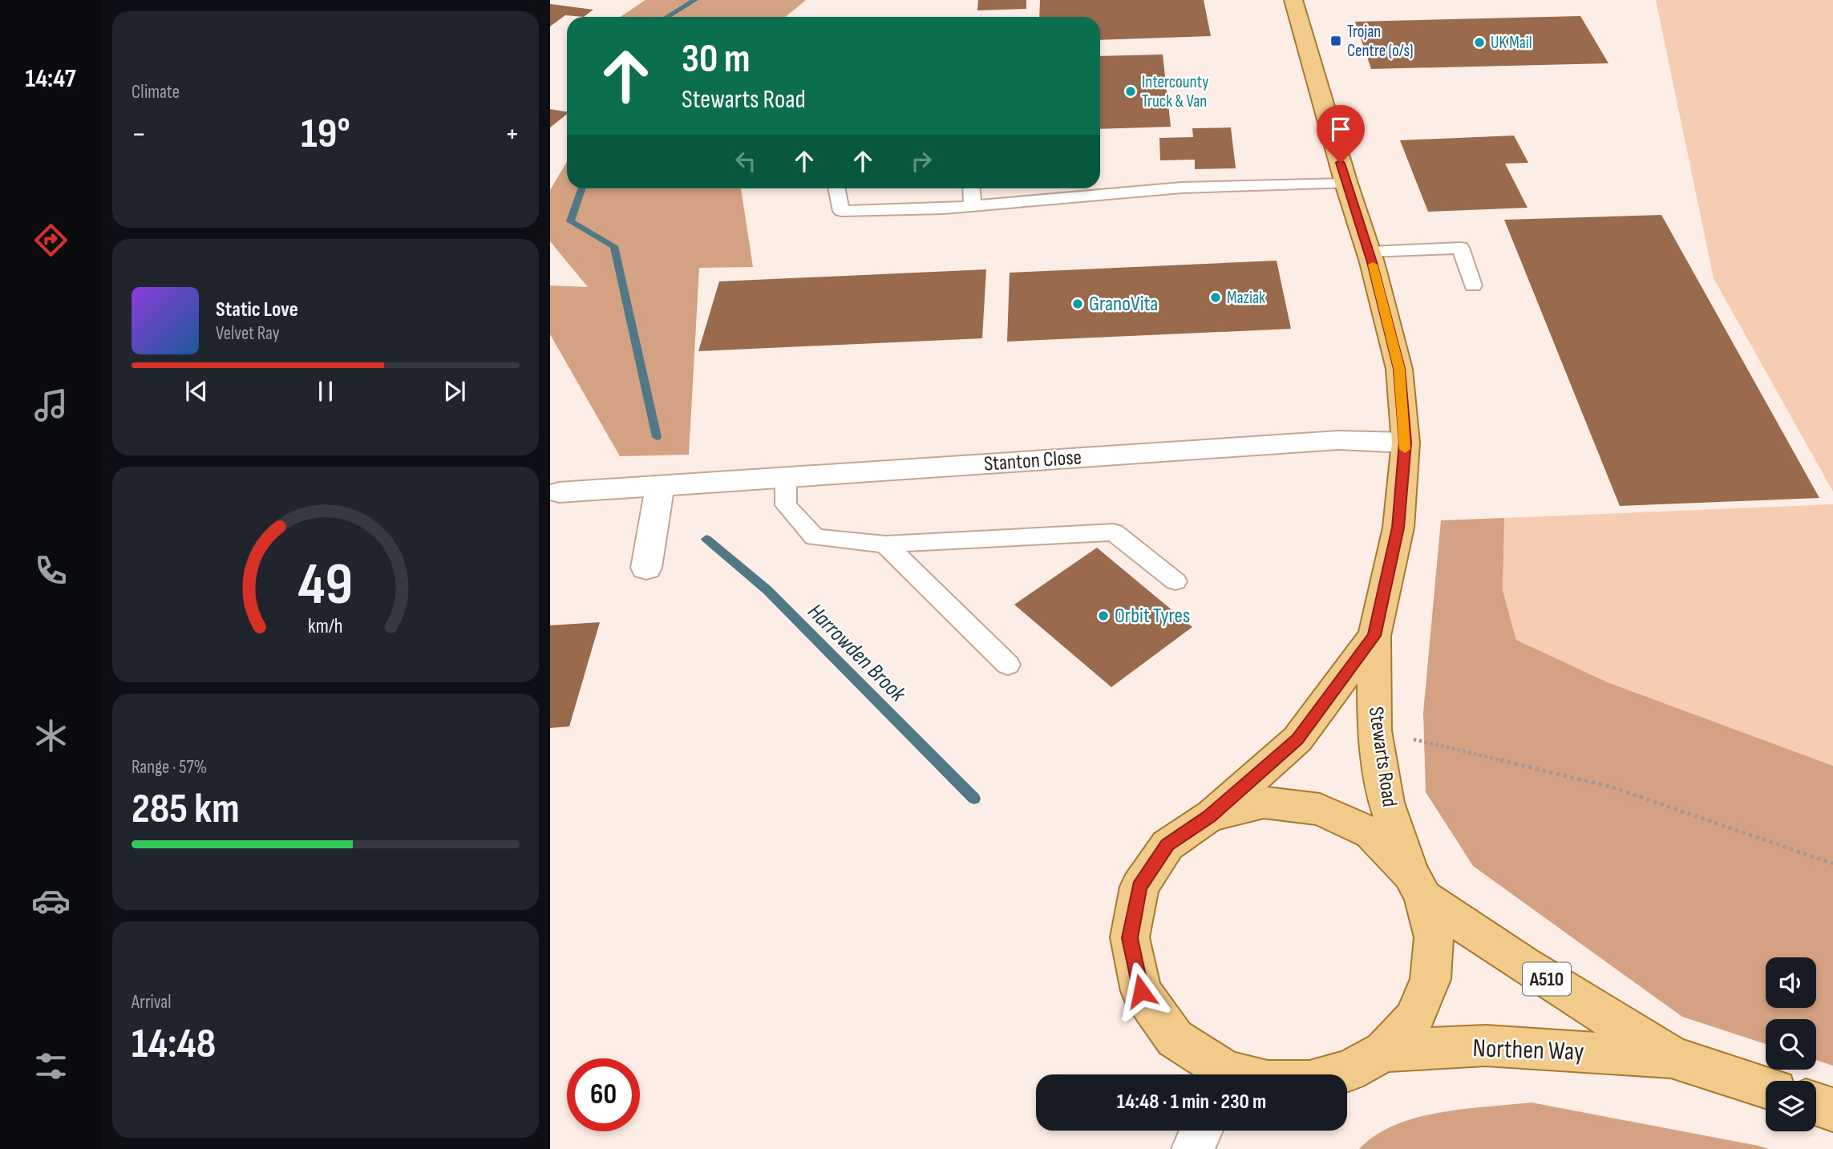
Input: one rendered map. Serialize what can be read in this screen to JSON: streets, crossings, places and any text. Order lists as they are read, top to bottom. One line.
{"streets":{"main road":["Stewarts Road","A510","Northen Way"],"street":["Stanton Close"]},"crossings":[["Stanton Close","Stewarts Road"],["Stewarts Road","Northen Way"]],"water":["Harrowden Brook"],"places":{"transit":["Trojan Centre (o/s)"],"other":["UK Mail","Intercounty Truck & Van","Maziak","GranoVita","Orbit Tyres"]},"page":{"tabs":"14:47","tile":["Climate",["Range · 57%","285 km"],["Arrival","14:48"]],"turn":["30 m","Stewarts Road"],"heat":["−","19°","+"],"song":["Static Love","Velvet Ray"],"limit":"60","trip":"14:48 · 1 min · 230 m","gauge":["49","km/h"]}}
